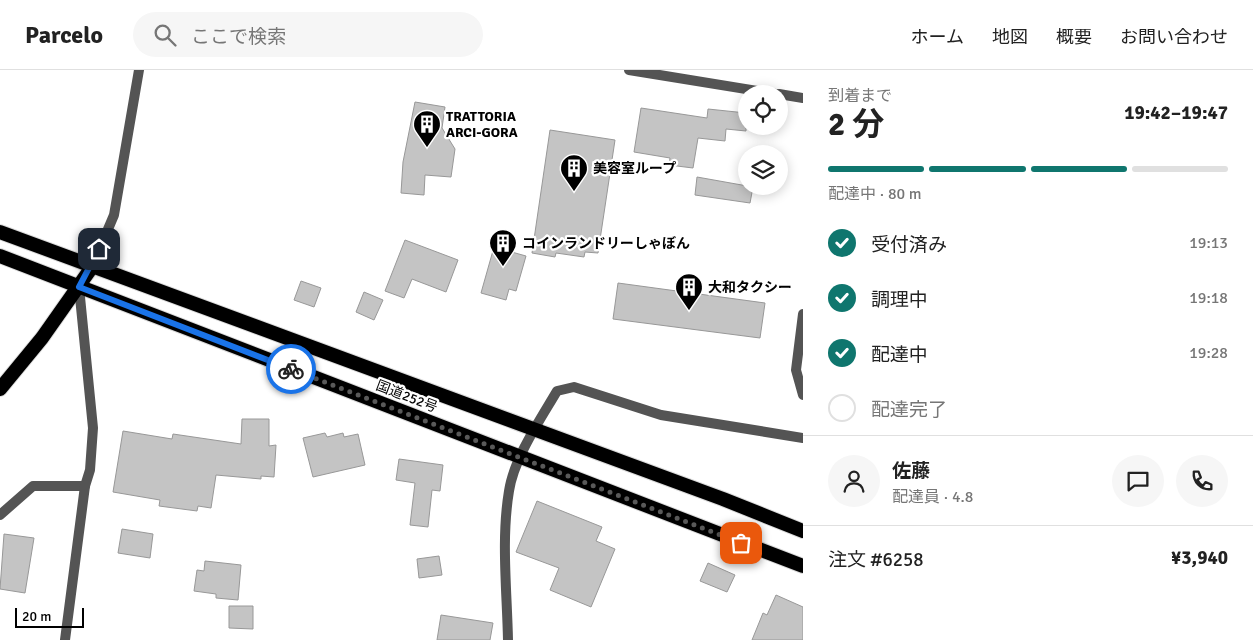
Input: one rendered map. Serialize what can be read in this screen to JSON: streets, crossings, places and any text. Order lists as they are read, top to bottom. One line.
{"streets":{"highway":["国道252号"]},"places":{"building":["TRATTORIA ARCI-GORA","美容室ループ","コインランドリーしゃぼん","大和タクシー"]},"scale_bar":"20 m","page":{"header":"Parcelo","search":"ここで検索","nav":["ホーム","地図","概要","お問い合わせ"],"heading":["2 分","到着まで","19:42–19:47"],"panel":["佐藤","配達員 · 4.8","注文 #6258","¥3,940"],"bar":"配達中 · 80 m","list":[["受付済み","19:13"],["調理中","19:18"],["配達中","19:28"],"配達完了"],"scale":"20 m"}}
